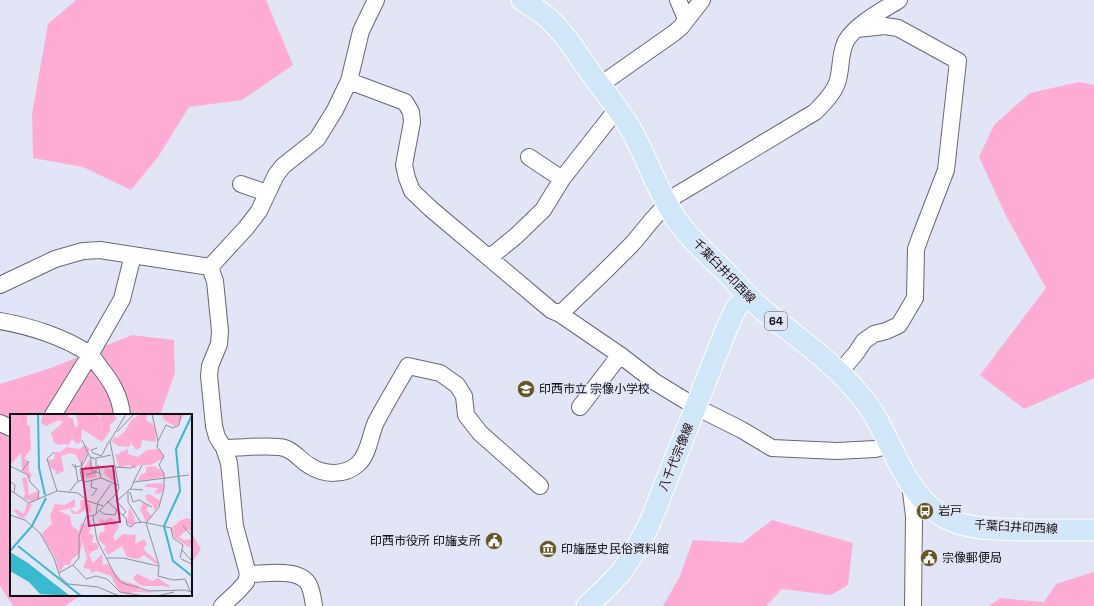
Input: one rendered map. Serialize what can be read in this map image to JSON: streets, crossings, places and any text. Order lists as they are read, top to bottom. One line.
{"streets":{"main road":["千葉臼井印西線","64","八千代宗像線"]},"crossings":[["千葉臼井印西線","八千代宗像線"]],"places":{"school or university":["印西市立 宗像小学校"],"bus stop":["岩戸"],"public building":["印西市役所 印旛支所","宗像郵便局"],"museum":["印旛歴史民俗資料館"]}}
